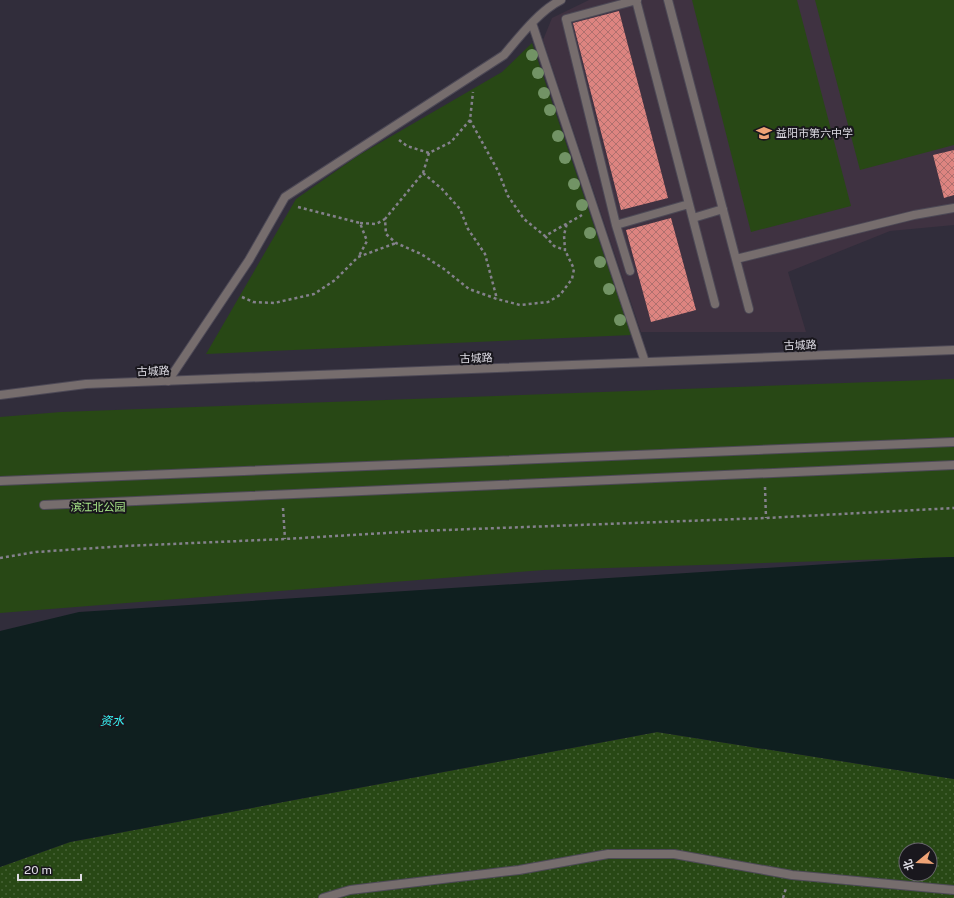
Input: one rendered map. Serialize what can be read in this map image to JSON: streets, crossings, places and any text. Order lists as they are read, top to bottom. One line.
{"streets":{"street":["古城路"]},"water":["资水"],"parks":["滨江北公园"],"places":{"school or university":["益阳市第六中学"]},"scale_bar":"20 m","north":"left"}
